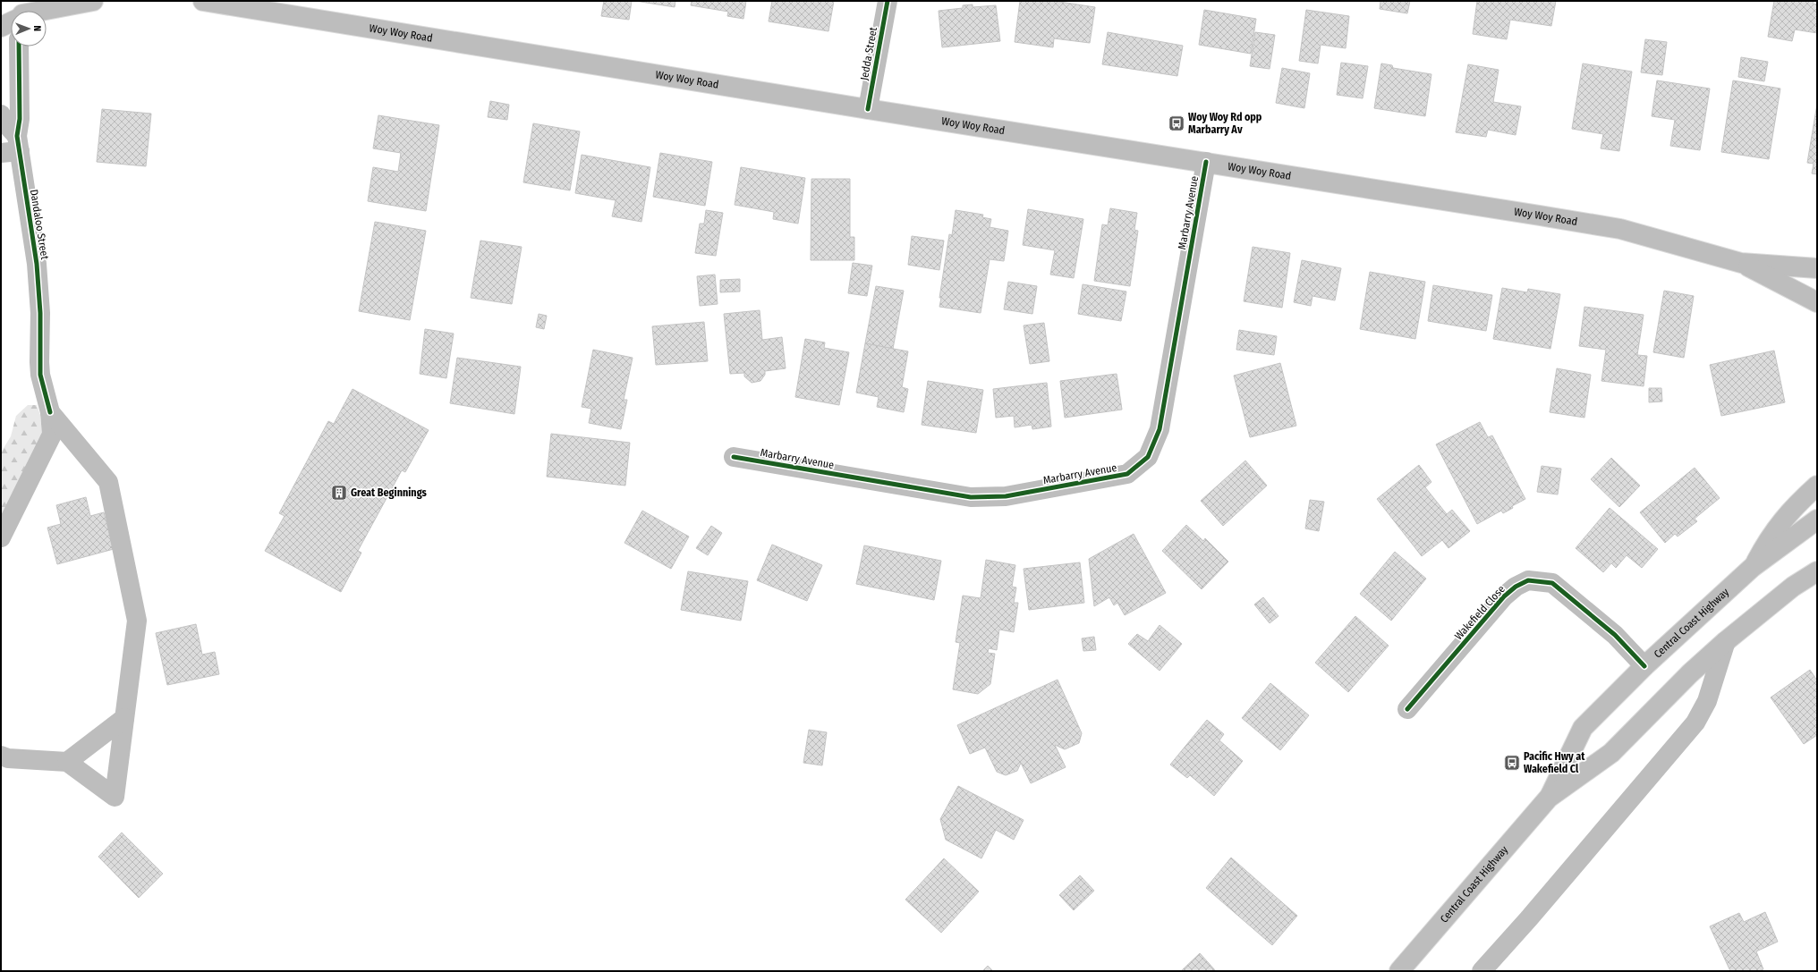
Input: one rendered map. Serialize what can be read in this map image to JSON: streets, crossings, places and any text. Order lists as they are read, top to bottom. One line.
{"streets":{"main road":["Woy Woy Road","Jedda Street","Marbarry Avenue","Dandaloo Street","Wakefield Close","Central Coast Highway"]},"crossings":[["Woy Woy Road","Jedda Street"],["Woy Woy Road","Marbarry Avenue"],["Wakefield Close","Central Coast Highway"]],"places":{"bus stop":["Woy Woy Rd opp Marbarry Av","Pacific Hwy at Wakefield Cl"],"building":["Great Beginnings"]},"north":"right"}
